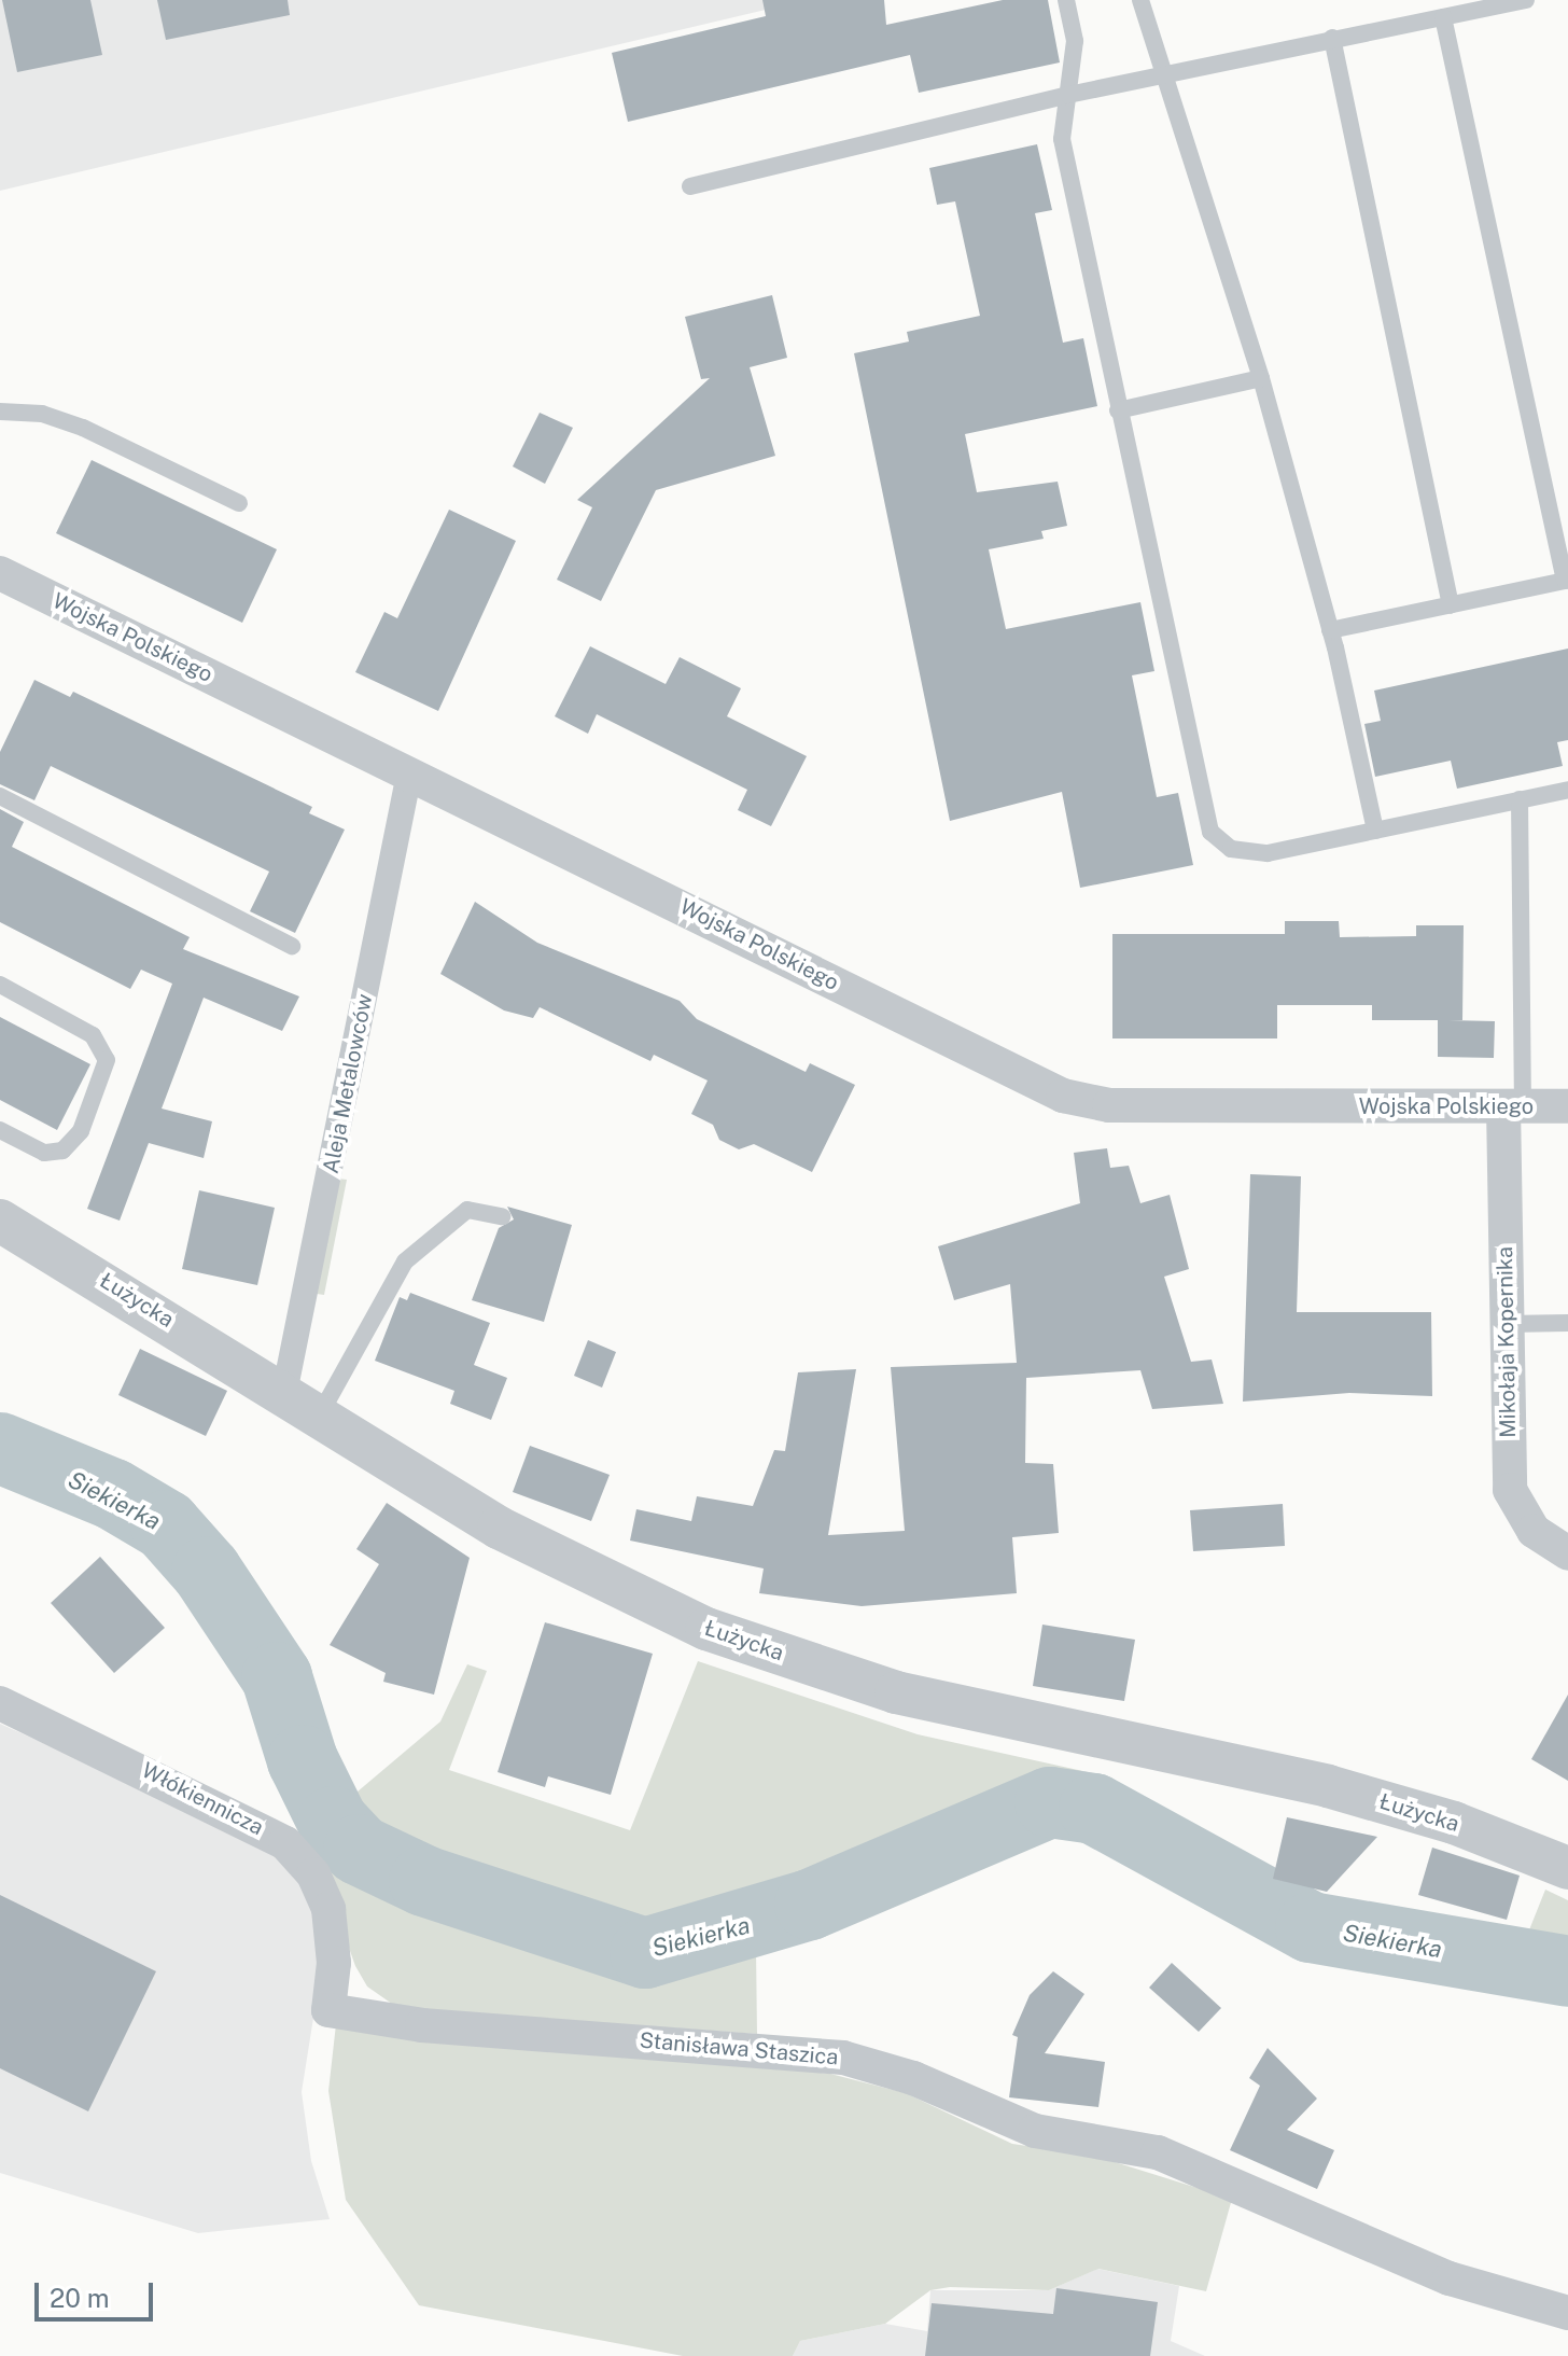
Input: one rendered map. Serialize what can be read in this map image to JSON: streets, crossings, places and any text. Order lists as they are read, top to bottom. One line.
{"streets":{"street":["Wojska Polskiego","Aleja Metalowców","Łużycka","Mikołaja Kopernika","Włókiennicza","Stanisława Staszica"]},"crossings":[["Wojska Polskiego","Aleja Metalowców"],["Wojska Polskiego","Mikołaja Kopernika"],["Aleja Metalowców","Łużycka"],["Włókiennicza","Stanisława Staszica"]],"water":["Siekierka"],"scale_bar":"20 m"}
